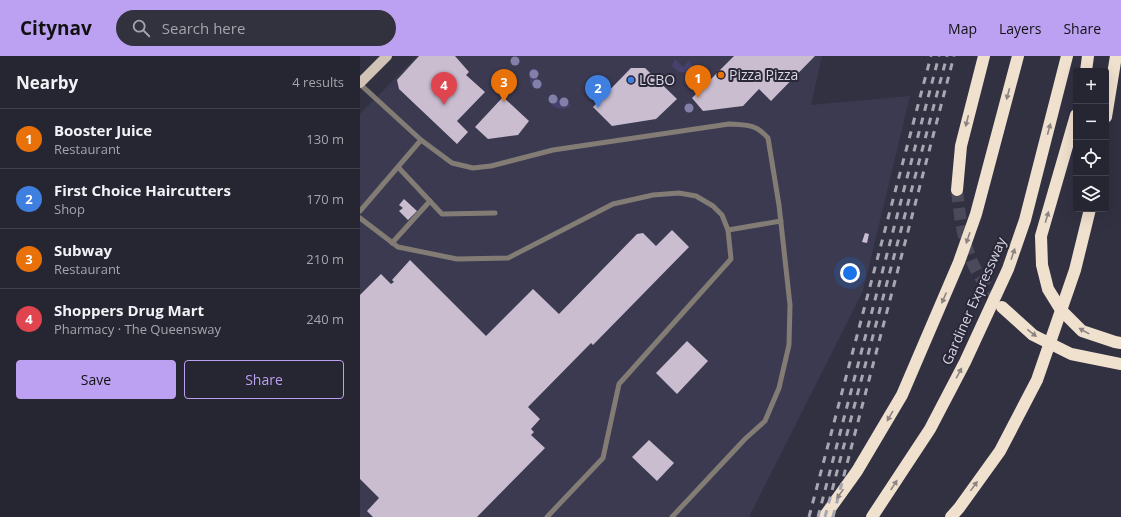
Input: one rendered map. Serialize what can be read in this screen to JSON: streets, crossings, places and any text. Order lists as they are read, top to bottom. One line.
{"streets":{"highway":["Gardiner Expressway"]},"places":["Pizza Pizza","LCBO"],"page":{"header":"Citynav","search":"Search here","nav":["Map","Layers","Share"],"heading":["Nearby","4 results"],"pins":["1","3","4","2"],"map_buttons":["+","−"],"list":[{"mark":"1","name":"Booster Juice","note":"Restaurant","value":"130 m"},{"mark":"2","name":"First Choice Haircutters","note":"Shop","value":"170 m"},{"mark":"3","name":"Subway","note":"Restaurant","value":"210 m"},{"mark":"4","name":"Shoppers Drug Mart","note":"Pharmacy · The Queensway","value":"240 m"}],"buttons":["Save","Share"]}}
